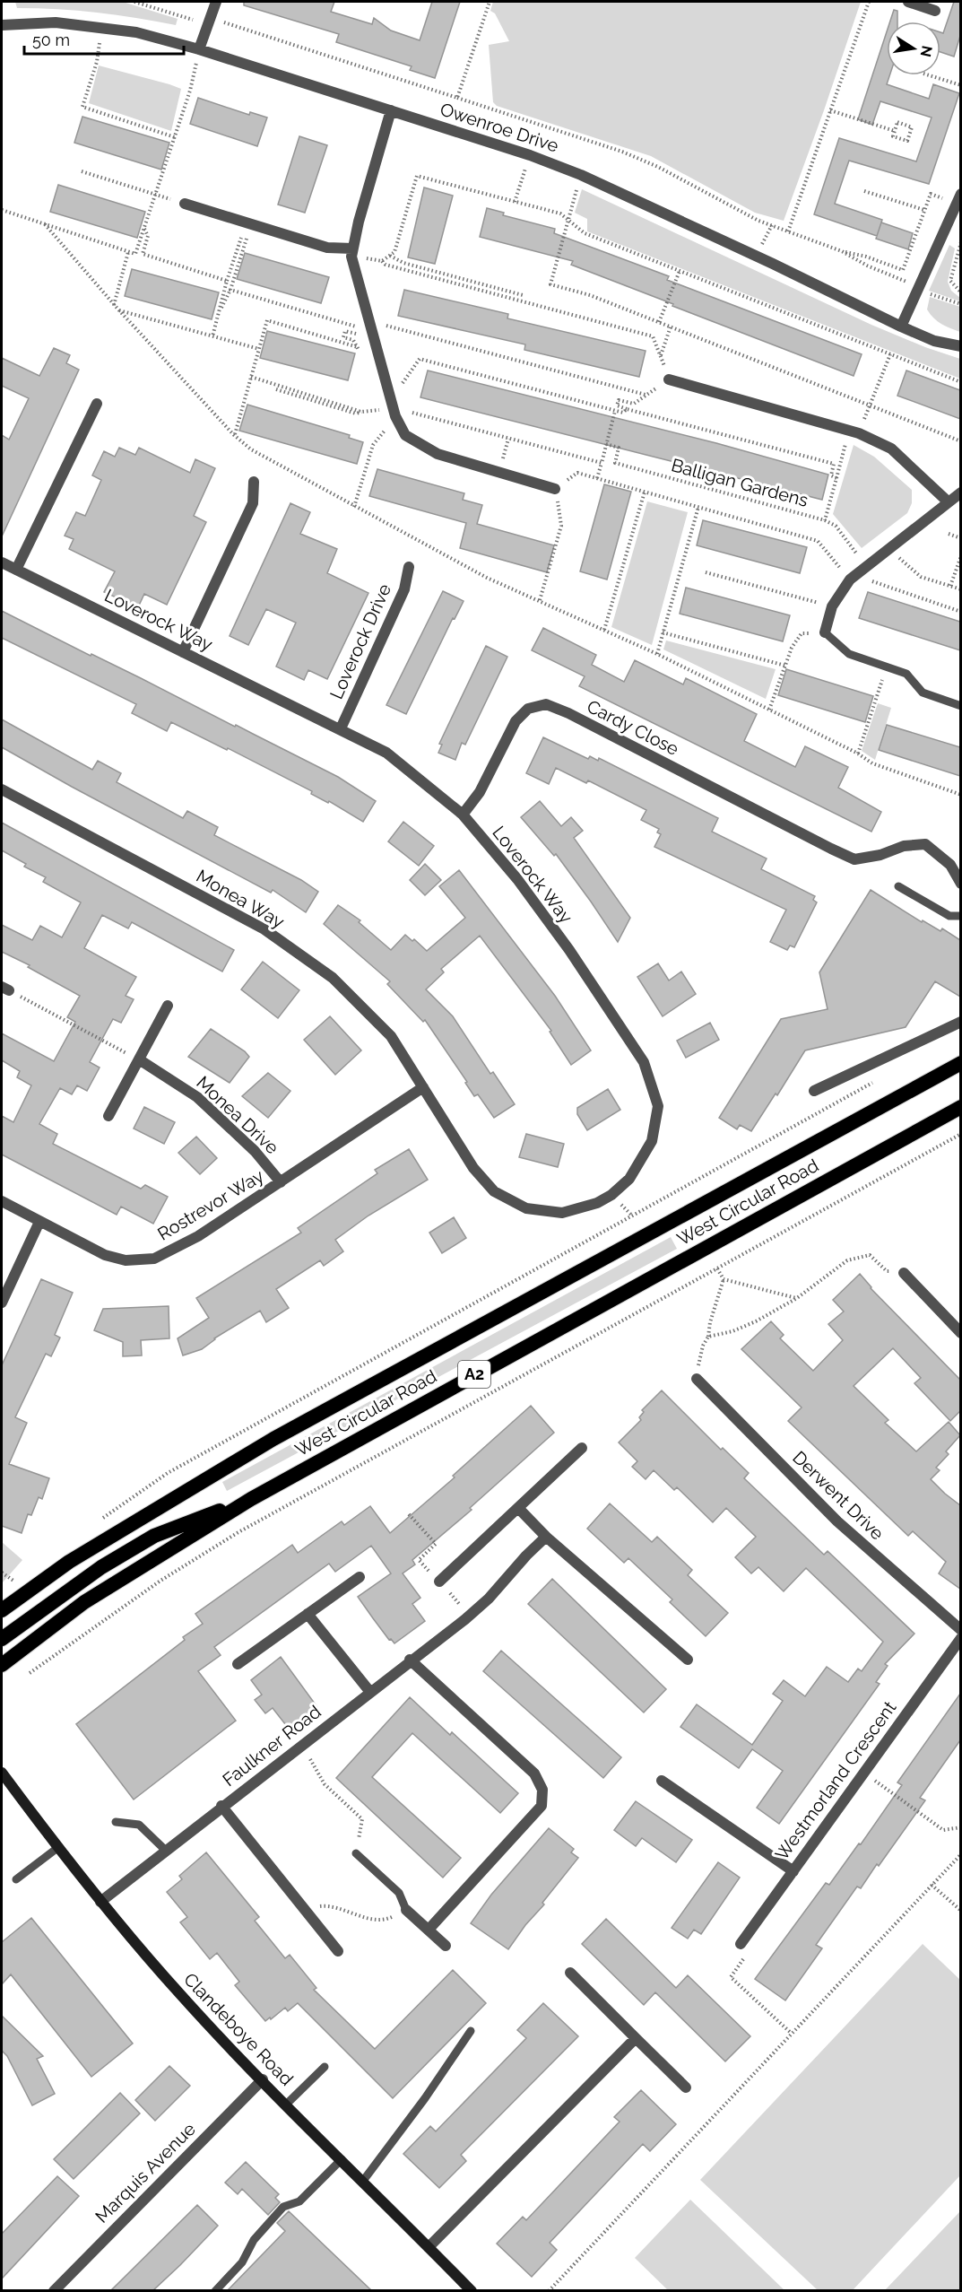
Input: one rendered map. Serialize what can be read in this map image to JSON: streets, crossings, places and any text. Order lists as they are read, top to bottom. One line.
{"streets":{"highway":["West Circular Road","A2"],"main road":["Clandeboye Road"],"street":["Owenroe Drive","Loverock Way","Loverock Drive","Cardy Close","Monea Way","Monea Drive","Rostrevor Way","Derwent Drive","Faulkner Road","Westmorland Crescent","Marquis Avenue"],"path":["Balligan Gardens"]},"crossings":[["Loverock Way","Loverock Drive"],["Loverock Way","Cardy Close"],["Loverock Way","Monea Way"],["Loverock Way","Rostrevor Way"],["Monea Way","Rostrevor Way"],["Monea Drive","Rostrevor Way"],["Faulkner Road","Clandeboye Road"],["Clandeboye Road","Marquis Avenue"]],"scale_bar":"50 m","north":"right"}
